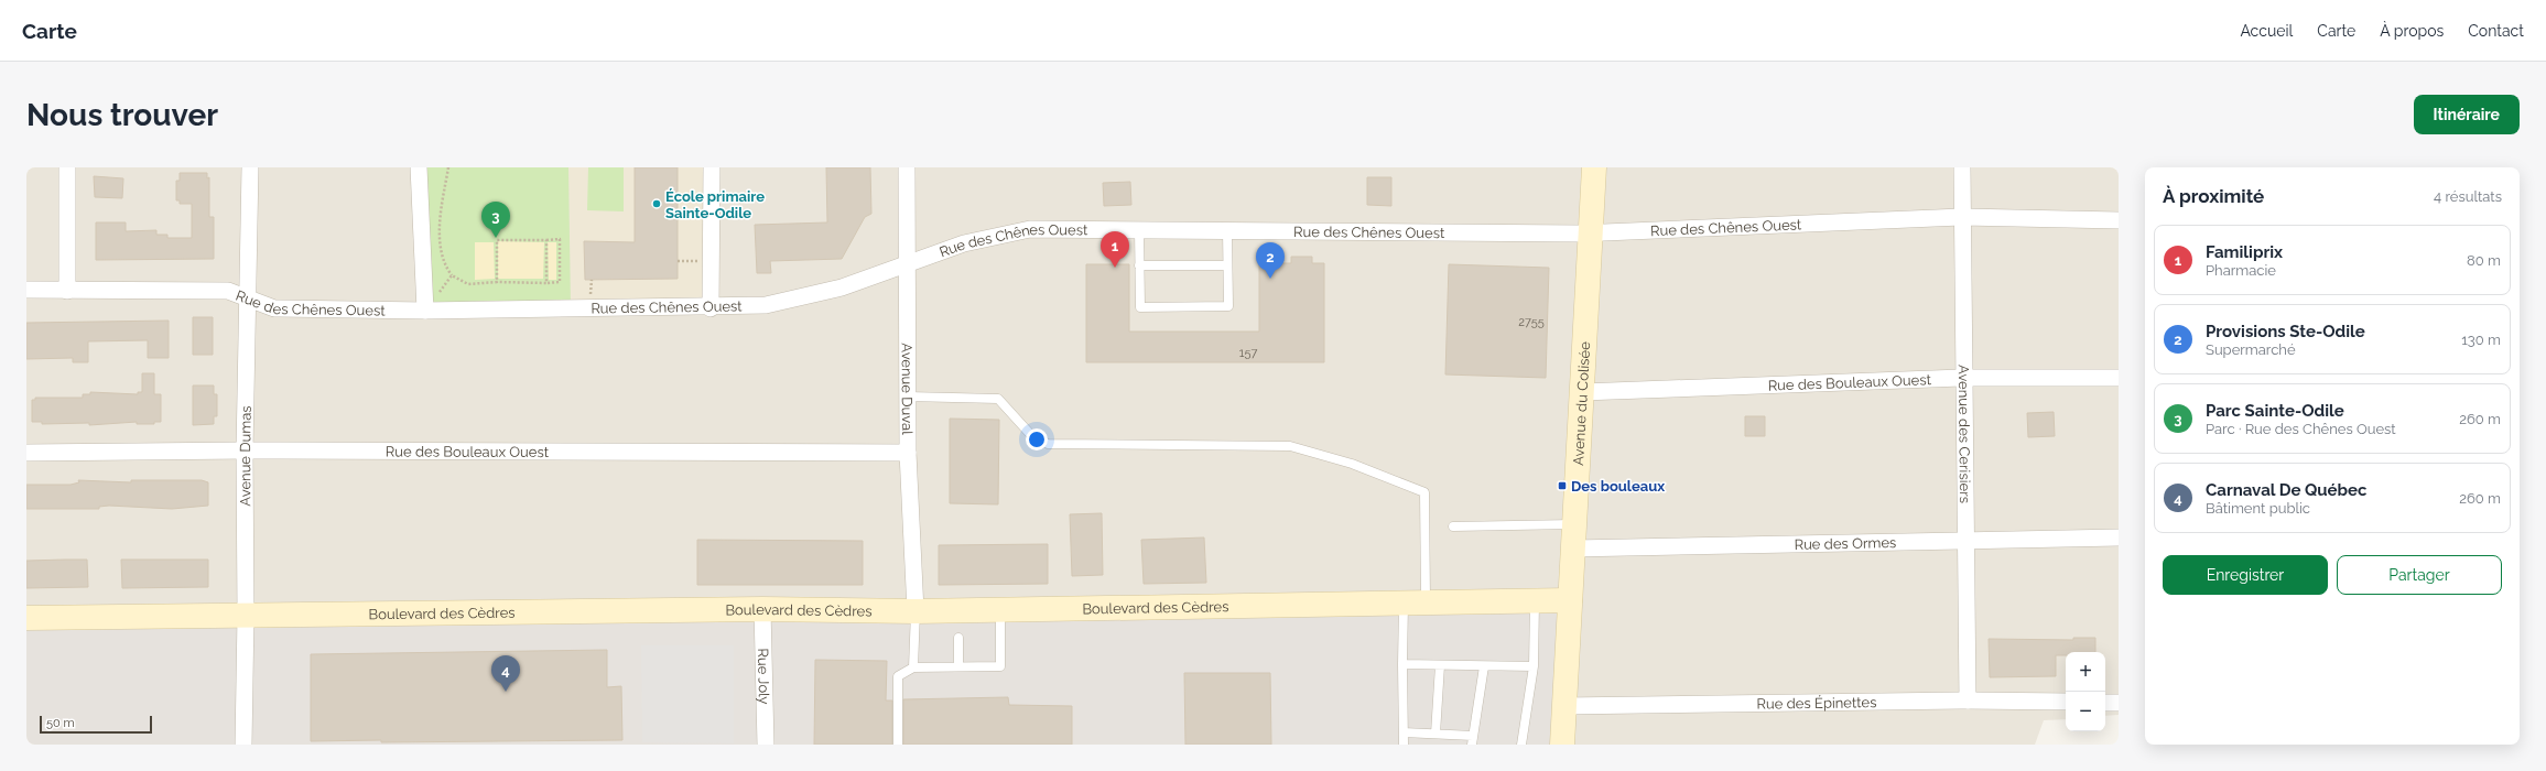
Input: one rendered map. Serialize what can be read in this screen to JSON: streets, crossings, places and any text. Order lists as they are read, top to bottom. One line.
{"streets":{"street":["Rue des Chênes Ouest","Rue des Bouleaux Ouest","Avenue Duval","Avenue du Colisée","Avenue des Cerisiers","Avenue Dumas","Rue des Ormes","Boulevard des Cèdres","Rue Joly","Rue des Épinettes"]},"crossings":[["Rue des Chênes Ouest","Avenue Duval"],["Rue des Chênes Ouest","Avenue du Colisée"],["Rue des Chênes Ouest","Avenue des Cerisiers"],["Rue des Chênes Ouest","Avenue Dumas"],["Rue des Bouleaux Ouest","Avenue Duval"],["Rue des Bouleaux Ouest","Avenue du Colisée"],["Rue des Bouleaux Ouest","Avenue des Cerisiers"],["Rue des Bouleaux Ouest","Avenue Dumas"],["Avenue Duval","Boulevard des Cèdres"],["Avenue du Colisée","Rue des Ormes"],["Avenue du Colisée","Boulevard des Cèdres"],["Avenue du Colisée","Rue des Épinettes"],["Avenue des Cerisiers","Rue des Ormes"],["Avenue des Cerisiers","Rue des Épinettes"],["Avenue Dumas","Boulevard des Cèdres"],["Boulevard des Cèdres","Rue Joly"]],"places":{"other":["École primaire Sainte-Odile"],"transit":["Des bouleaux"]},"house_numbers":["2755","157"],"scale_bar":"50 m","page":{"header":"Carte","nav":["Accueil","Carte","À propos","Contact"],"buttons":["Itinéraire",["Enregistrer","Partager"]],"title":"Nous trouver","heading":["À proximité","4 résultats"],"pins":["3","1","2","4"],"list":[{"mark":"1","name":"Familiprix","note":"Pharmacie","value":"80 m"},{"mark":"2","name":"Provisions Ste-Odile","note":"Supermarché","value":"130 m"},{"mark":"3","name":"Parc Sainte-Odile","note":"Parc · Rue des Chênes Ouest","value":"260 m"},{"mark":"4","name":"Carnaval De Québec","note":"Bâtiment public","value":"260 m"}],"map_buttons":["+","−"],"scale":"50 m"}}
